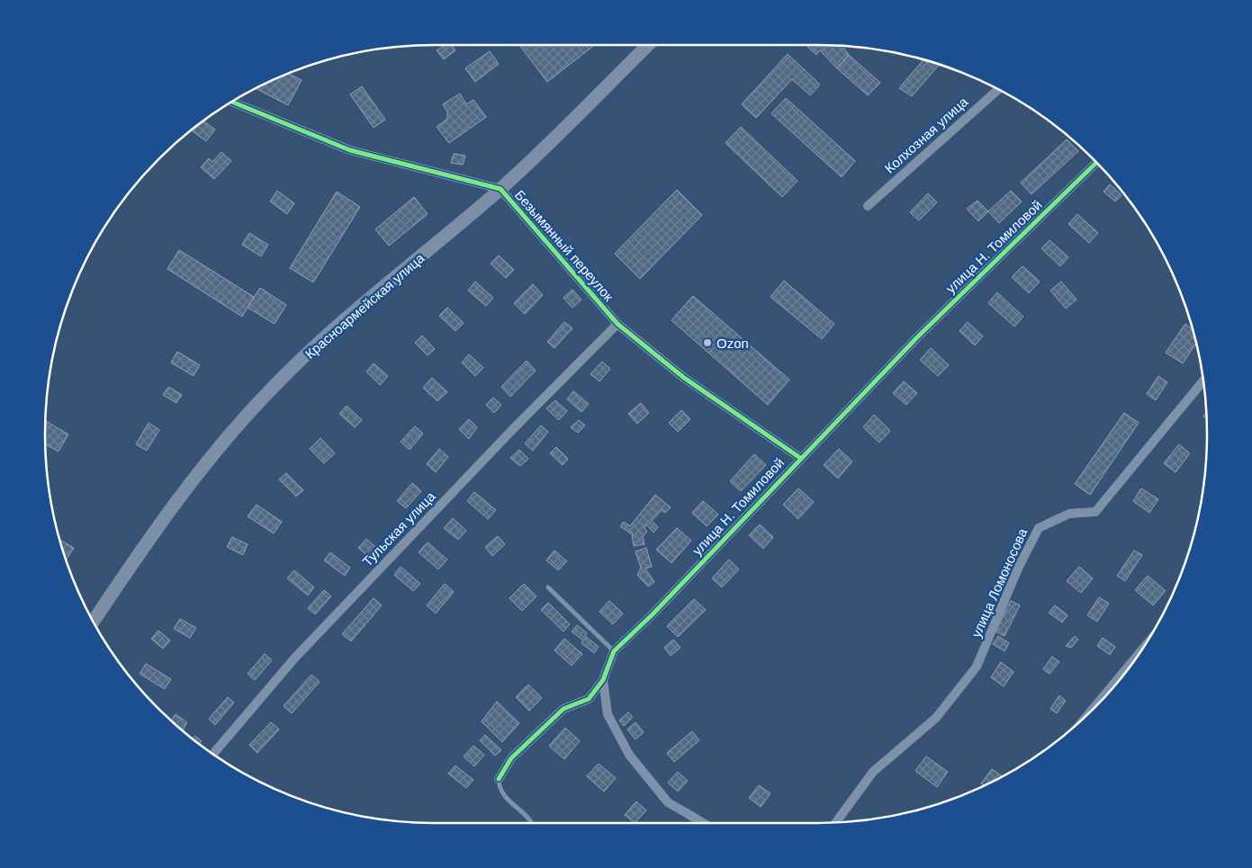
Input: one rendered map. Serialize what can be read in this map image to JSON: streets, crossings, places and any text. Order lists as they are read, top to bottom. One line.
{"streets":{"main road":["Красноармейская улица"],"street":["Колхозная улица","Безымянный переулок","улица Н. Томиловой","Тульская улица","улица Ломоносова"]},"crossings":[["Безымянный переулок","улица Н. Томиловой"],["Безымянный переулок","Красноармейская улица"],["Безымянный переулок","Тульская улица"]],"places":["Ozon"]}
